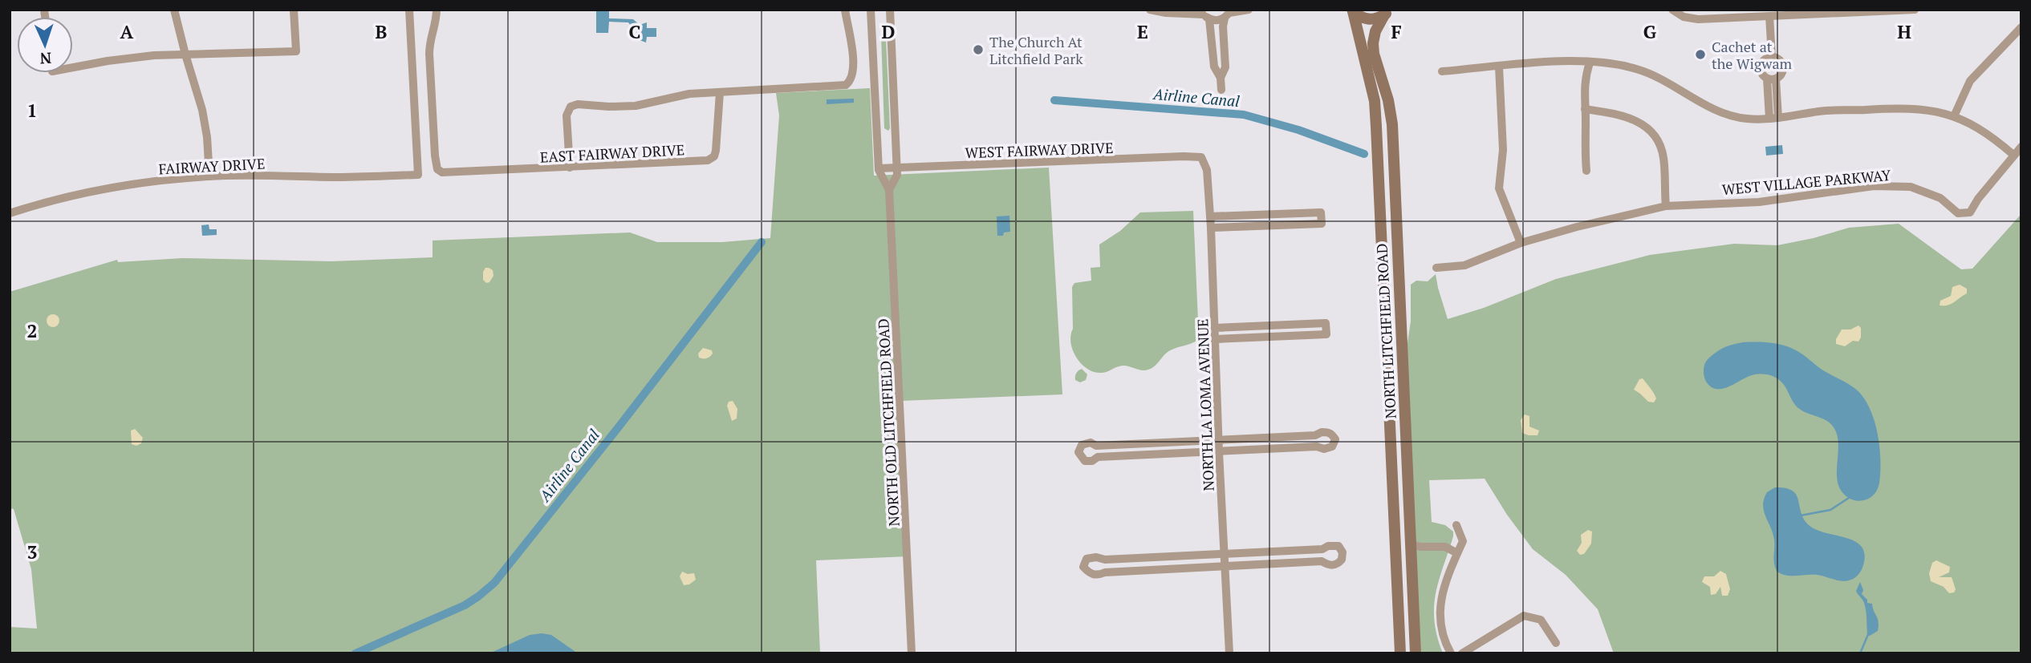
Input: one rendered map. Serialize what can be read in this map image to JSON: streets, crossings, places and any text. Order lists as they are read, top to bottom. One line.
{"streets":{"main road":["NORTH LITCHFIELD ROAD"],"street":["WEST FAIRWAY DRIVE","EAST FAIRWAY DRIVE","FAIRWAY DRIVE","WEST VILLAGE PARKWAY","NORTH LA LOMA AVENUE","NORTH OLD LITCHFIELD ROAD"]},"crossings":[["WEST FAIRWAY DRIVE","NORTH LA LOMA AVENUE"],["WEST FAIRWAY DRIVE","NORTH OLD LITCHFIELD ROAD"]],"water":["Airline Canal"],"places":["The Church At Litchfield Park","Cachet at the Wigwam"],"north":"bottom","grid":{"columns":["A","B","C","D","E","F","G","H"],"rows":["1","2","3"]}}
